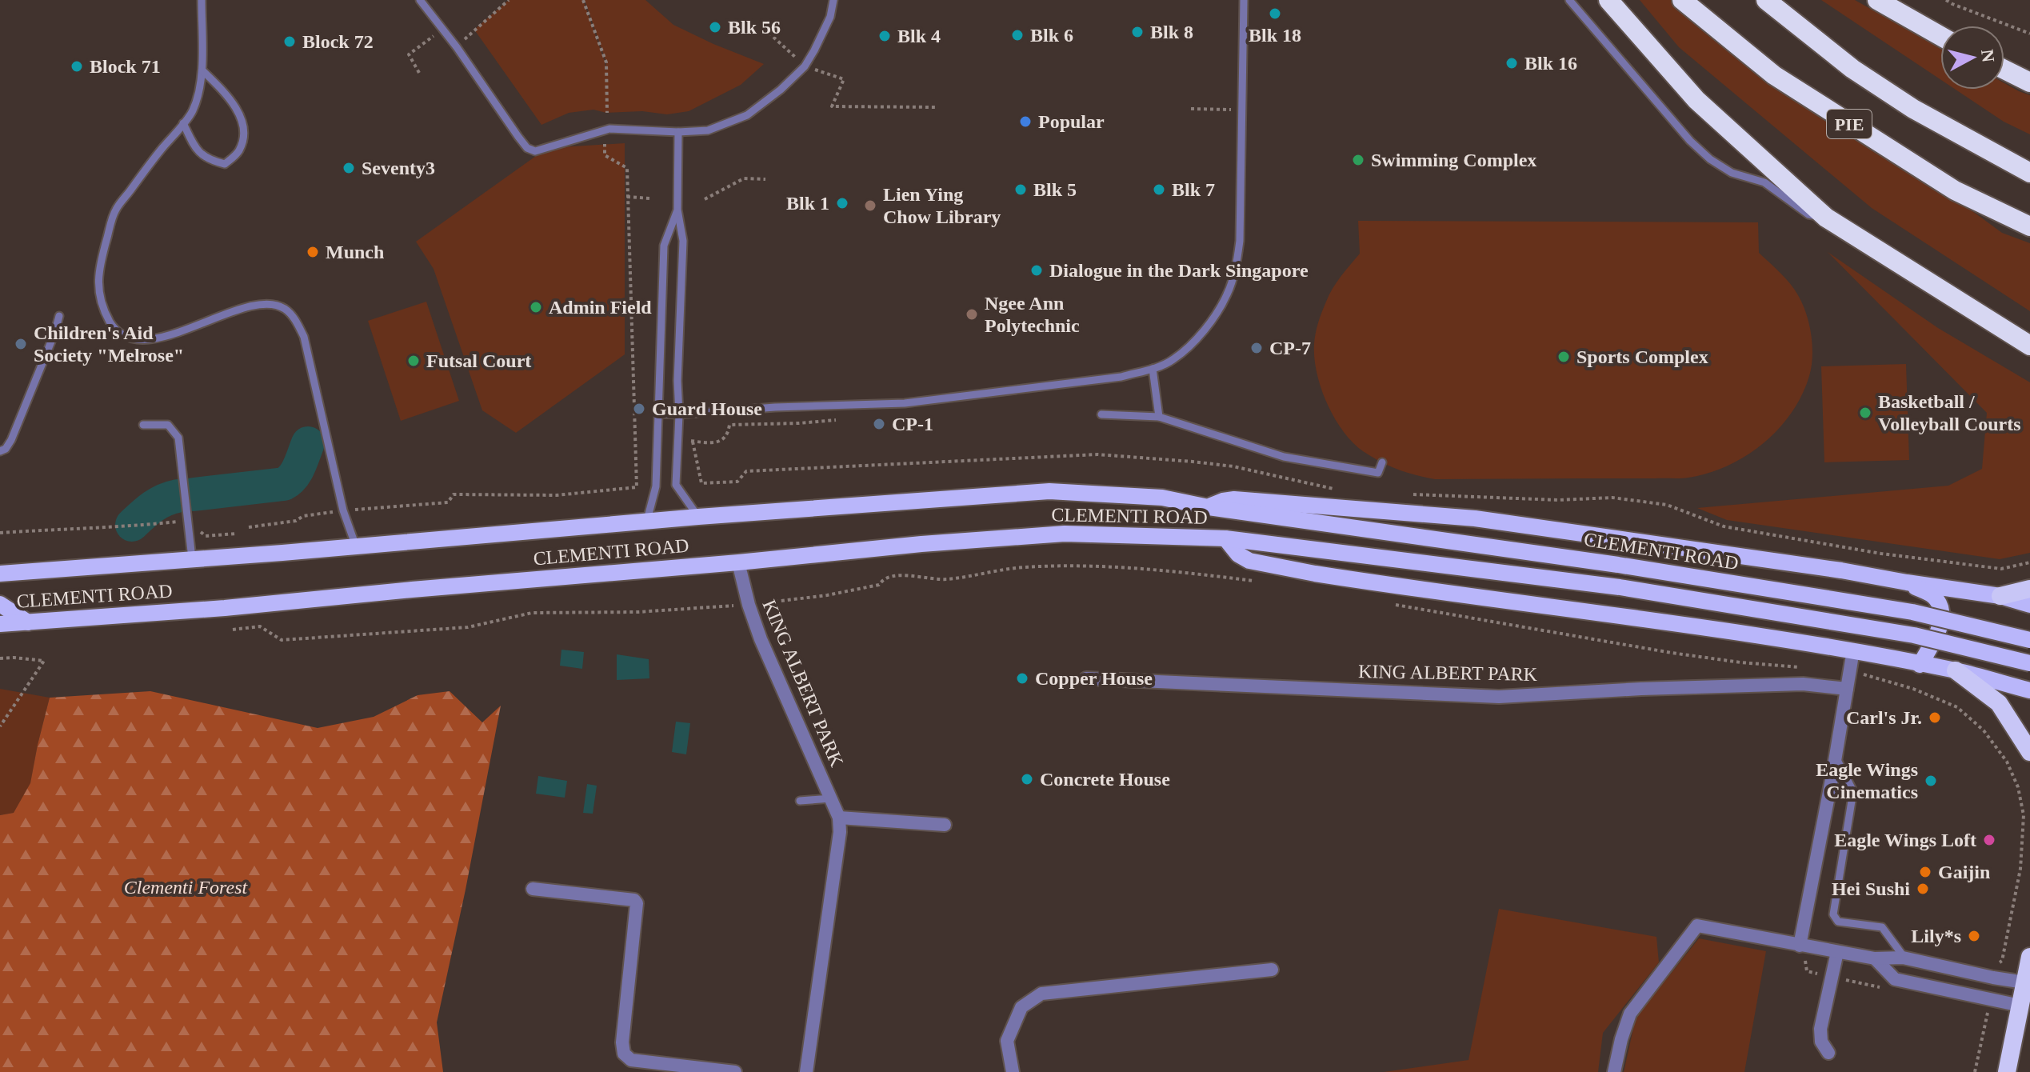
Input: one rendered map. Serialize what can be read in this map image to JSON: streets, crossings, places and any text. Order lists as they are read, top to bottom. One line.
{"streets":{"highway":["PIE"],"main road":["CLEMENTI ROAD"],"street":["KING ALBERT PARK"]},"crossings":[["CLEMENTI ROAD","KING ALBERT PARK"]],"parks":["Clementi Forest"],"places":["Blk 18","Blk 56","Blk 8","Blk 6","Blk 4","Block 72","Blk 16","Block 71","Popular","Swimming Complex","Seventy3","Blk 5","Blk 7","Blk 1","Lien Ying Chow Library","Munch","Dialogue in the Dark Singapore","Admin Field","Ngee Ann Polytechnic","Children's Aid Society \"Melrose\"","CP-7","Sports Complex","Futsal Court","Guard House","Basketball / Volleyball Courts","CP-1","Copper House","Carl's Jr.","Concrete House","Eagle Wings Cinematics","Eagle Wings Loft","Gaijin","Hei Sushi","Lily*s"],"north":"right"}
